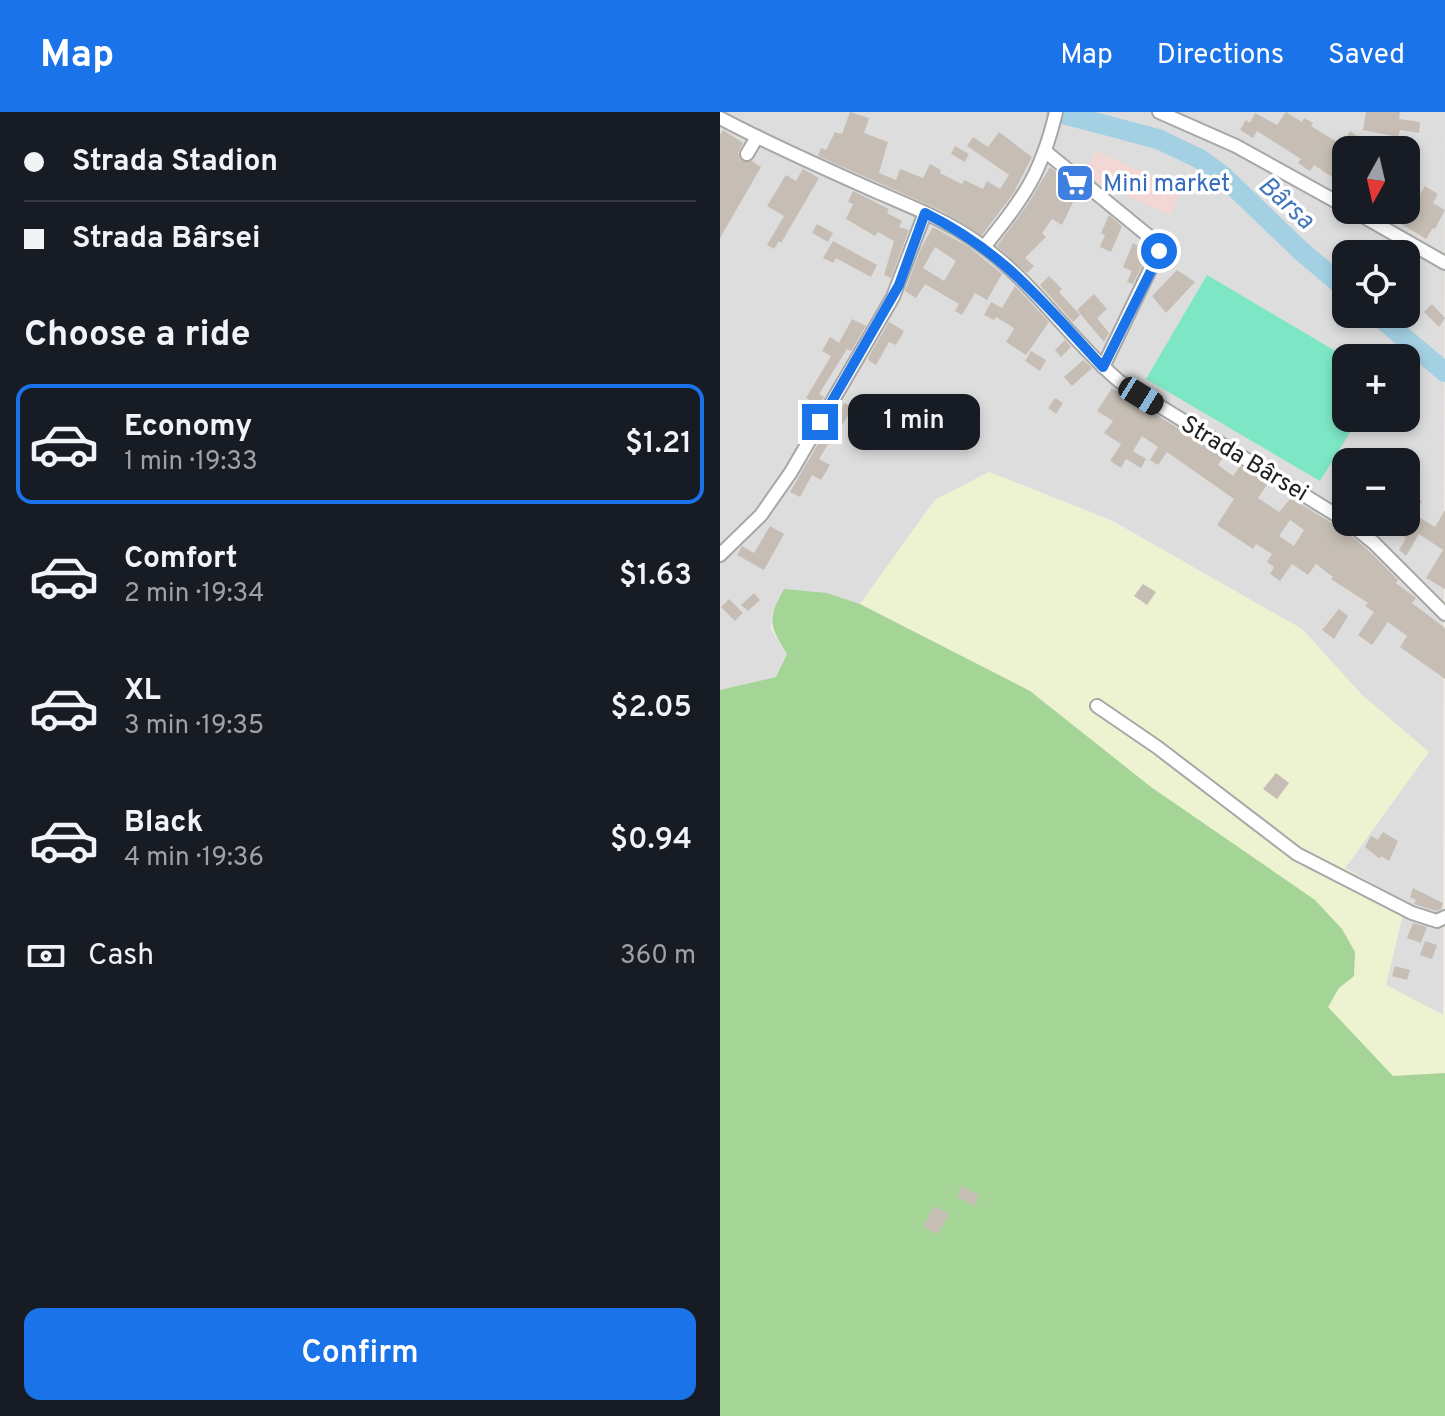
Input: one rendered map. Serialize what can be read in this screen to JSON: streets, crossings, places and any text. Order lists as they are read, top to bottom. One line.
{"streets":{"street":["Strada Bârsei"]},"water":["Bârsa"],"places":{"supermarket":["Mini market"]},"north":"bottom","page":{"header":"Map","nav":["Map","Directions","Saved"],"banner":["Strada Stadion","Strada Bârsei"],"map_buttons":["+","−"],"heading":"Choose a ride","list":[{"name":"Economy","note":"1 min · 19:33","value":"$1.21"},{"name":"Comfort","note":"2 min · 19:34","value":"$1.63"},{"name":"XL","note":"3 min · 19:35","value":"$2.05"},{"name":"Black","note":"4 min · 19:36","value":"$0.94"}],"bubble":"1 min","pay":["Cash","360 m"],"buttons":"Confirm"}}
